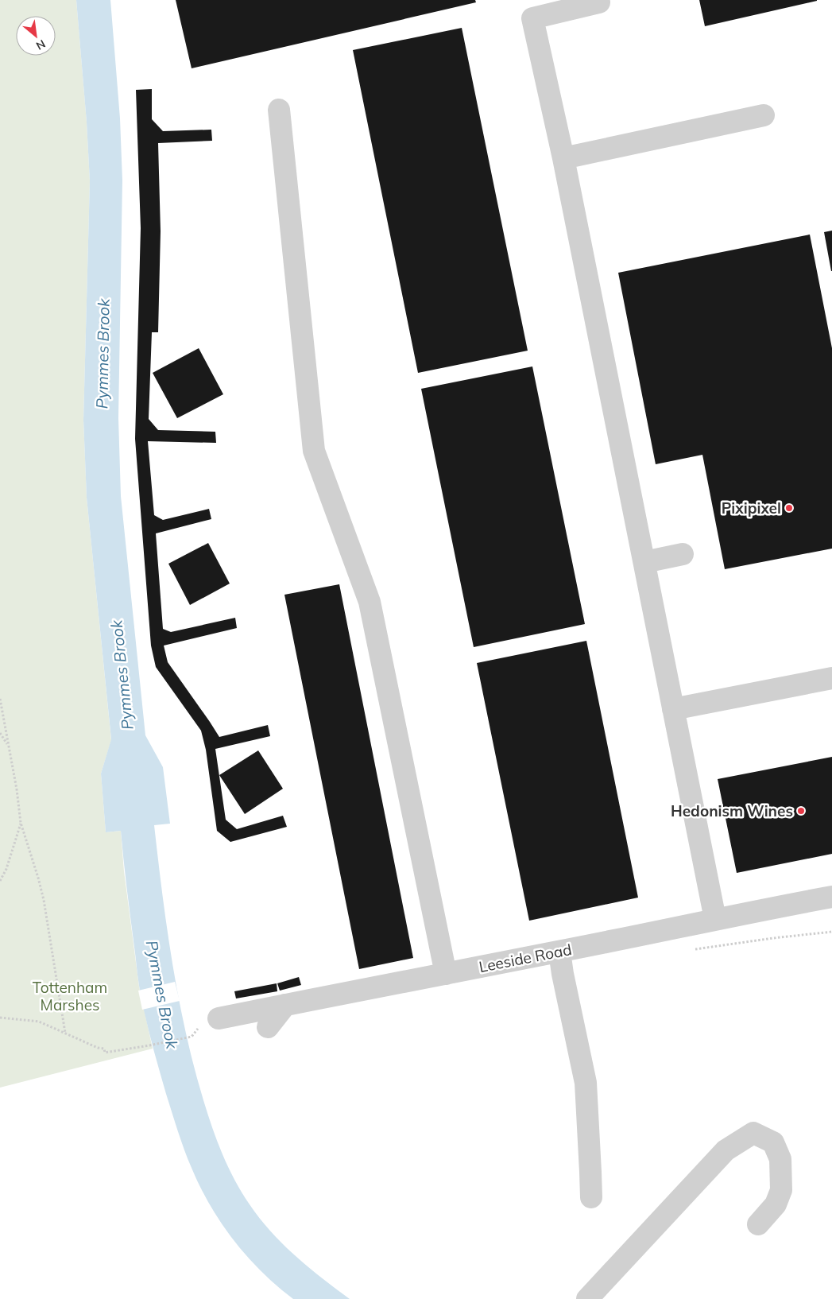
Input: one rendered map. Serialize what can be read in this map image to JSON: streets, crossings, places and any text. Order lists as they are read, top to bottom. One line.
{"streets":{"street":["Leeside Road"]},"water":["Pymmes Brook"],"parks":["Tottenham Marshes"],"places":["Pixipixel","Hedonism Wines"],"north":"bottom right"}
